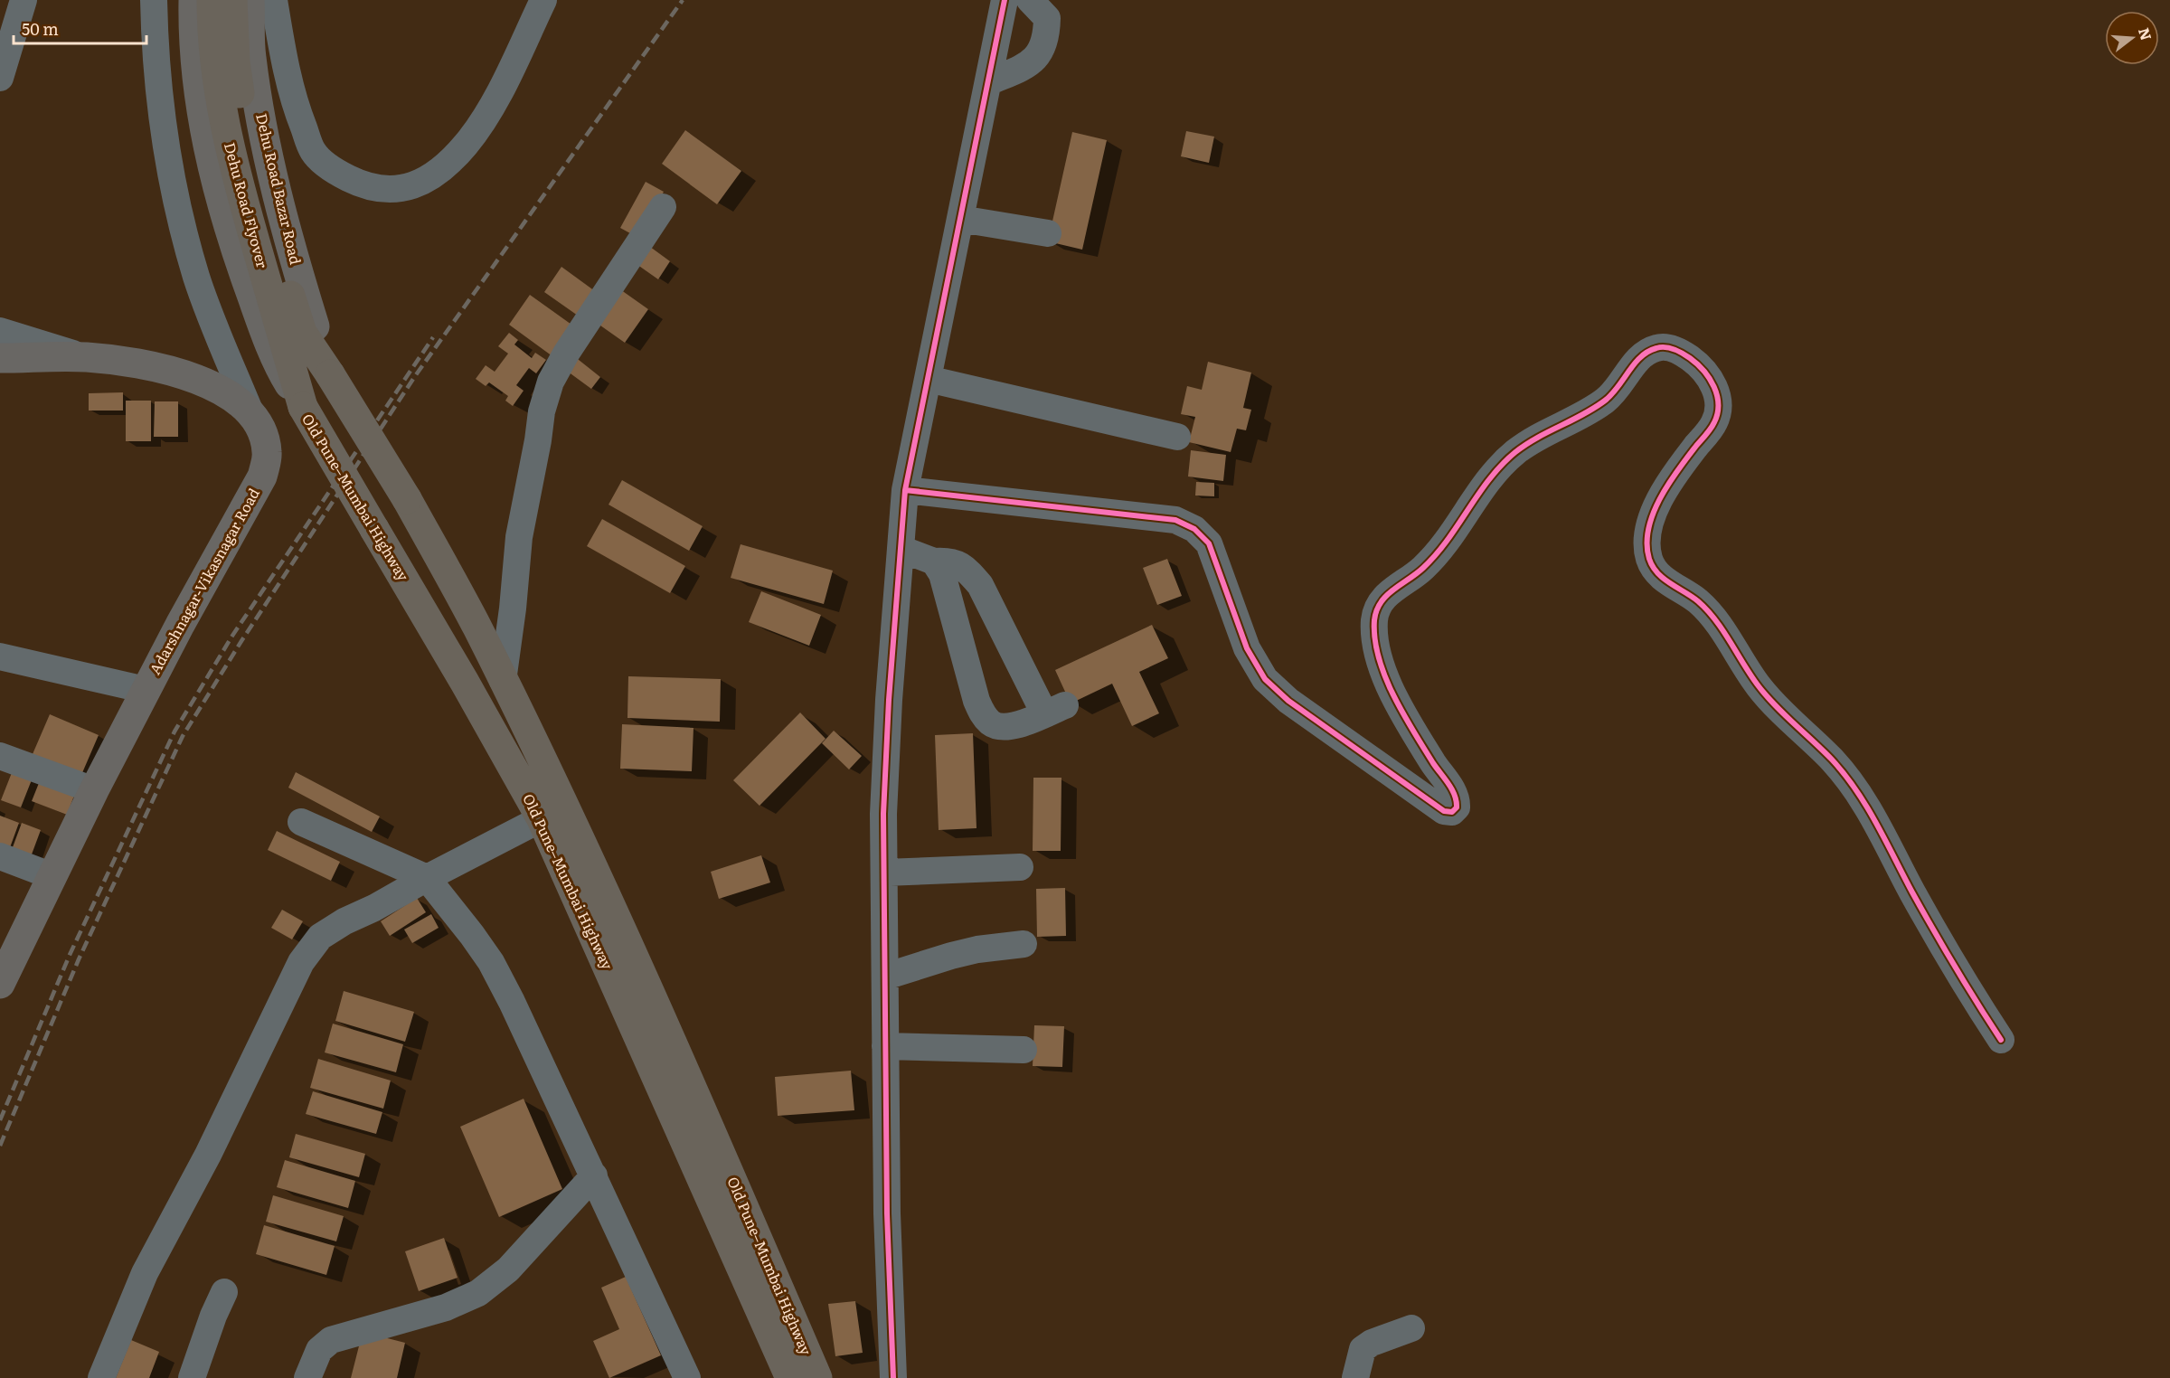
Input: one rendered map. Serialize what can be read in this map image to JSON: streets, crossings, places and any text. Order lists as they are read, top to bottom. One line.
{"streets":{"highway":["Dehu Road Flyover","Old Pune–Mumbai Highway"],"main road":["Dehu Road Bazar Road","Adarshnagar-Vikasnagar Road"]},"crossings":[["Dehu Road Bazar Road","Dehu Road Flyover"],["Dehu Road Flyover","Old Pune–Mumbai Highway"]],"scale_bar":"50 m","north":"right"}
